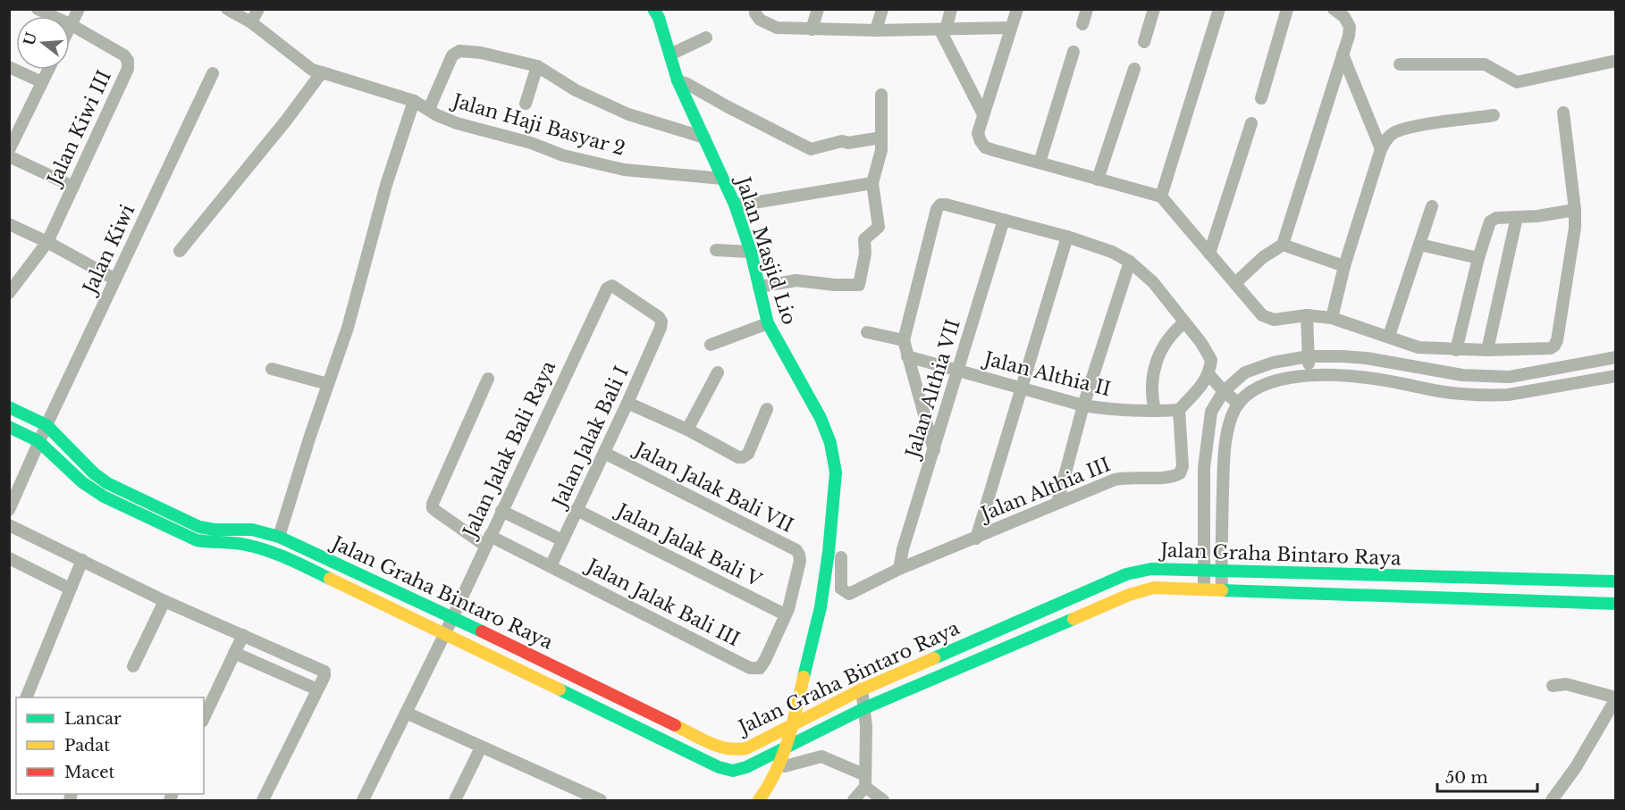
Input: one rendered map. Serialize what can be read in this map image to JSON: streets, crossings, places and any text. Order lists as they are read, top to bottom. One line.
{"streets":{"main road":["Jalan Masjid Lio","Jalan Graha Bintaro Raya"],"street":["Jalan Haji Basyar 2","Jalan Kiwi III","Jalan Kiwi","Jalan Althia II","Jalan Althia VII","Jalan Jalak Bali I","Jalan Jalak Bali Raya","Jalan Jalak Bali VII","Jalan Althia III","Jalan Jalak Bali V","Jalan Jalak Bali III"]},"crossings":[["Jalan Haji Basyar 2","Jalan Masjid Lio"],["Jalan Kiwi","Jalan Graha Bintaro Raya"],["Jalan Masjid Lio","Jalan Graha Bintaro Raya"],["Jalan Althia II","Jalan Althia VII"],["Jalan Althia II","Jalan Althia III"],["Jalan Althia VII","Jalan Althia III"],["Jalan Jalak Bali I","Jalan Jalak Bali Raya"],["Jalan Jalak Bali I","Jalan Jalak Bali VII"],["Jalan Jalak Bali I","Jalan Jalak Bali V"],["Jalan Jalak Bali I","Jalan Jalak Bali III"],["Jalan Jalak Bali Raya","Jalan Graha Bintaro Raya"],["Jalan Jalak Bali Raya","Jalan Jalak Bali III"],["Jalan Jalak Bali VII","Jalan Jalak Bali V"],["Jalan Jalak Bali VII","Jalan Jalak Bali III"],["Jalan Jalak Bali V","Jalan Jalak Bali III"]],"legend":["Lancar","Padat","Macet"],"scale_bar":"50 m","north":"left"}
